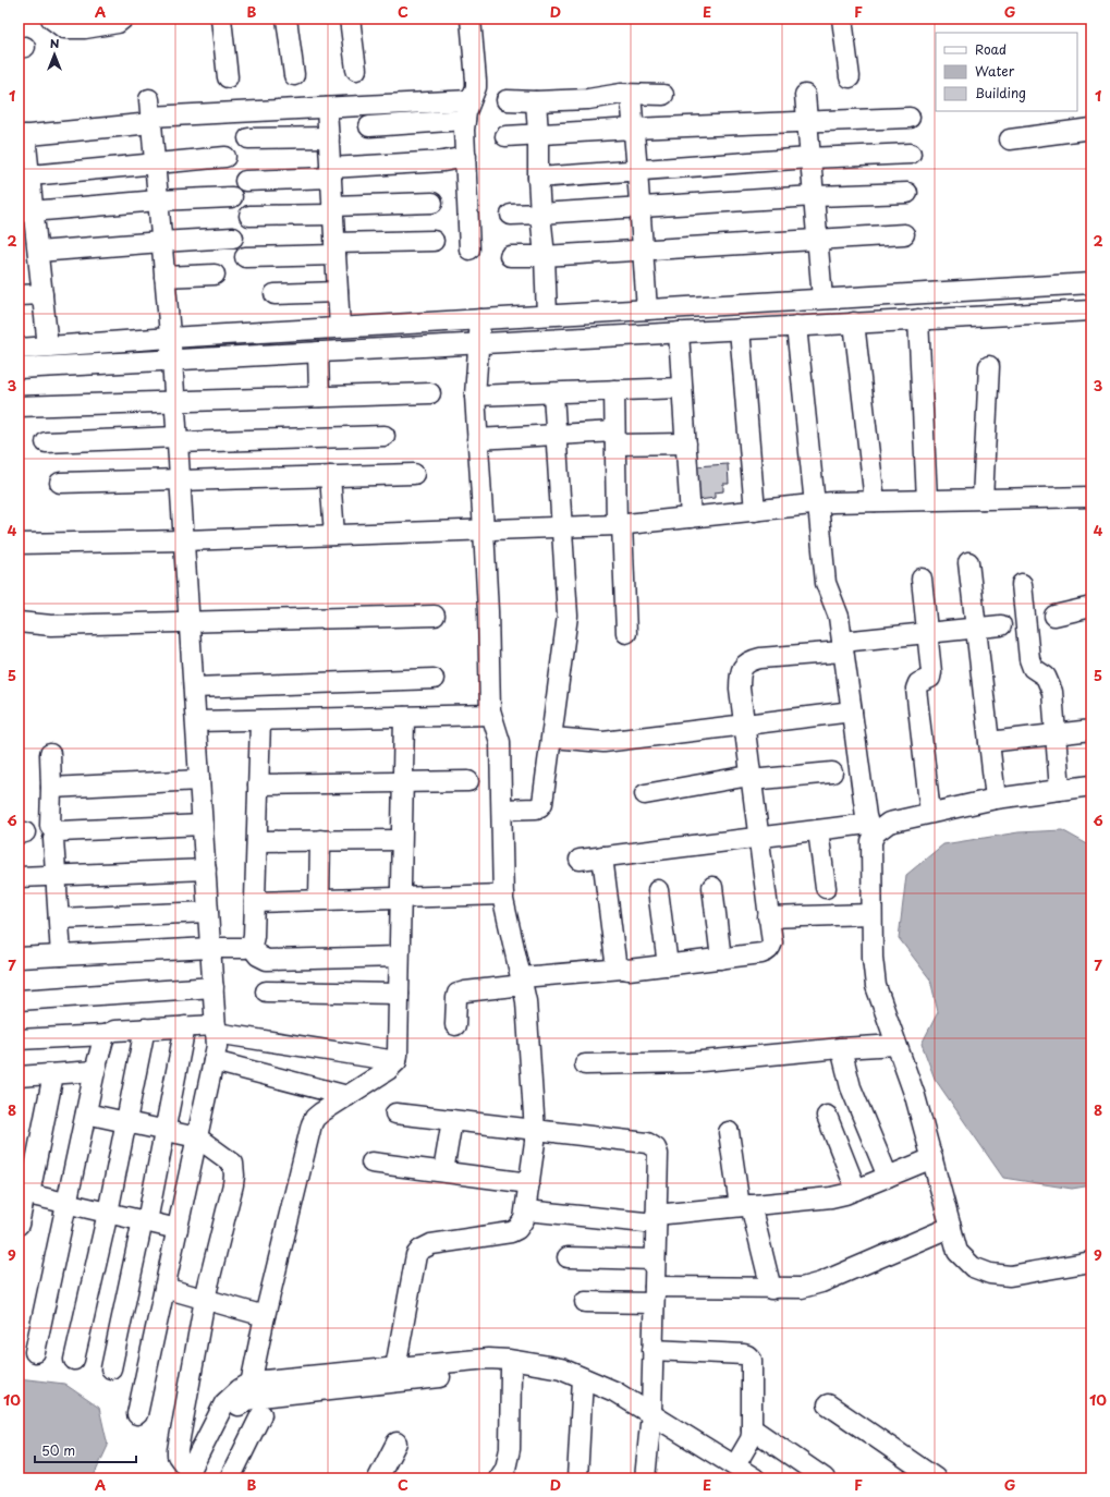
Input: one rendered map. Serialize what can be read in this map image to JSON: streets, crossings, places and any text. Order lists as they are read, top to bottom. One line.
{"legend":["Road","Water","Building"],"scale_bar":"50 m","north":"top","grid":{"columns":["A","B","C","D","E","F","G"],"rows":["1","2","3","4","5","6","7","8","9","10"]}}
